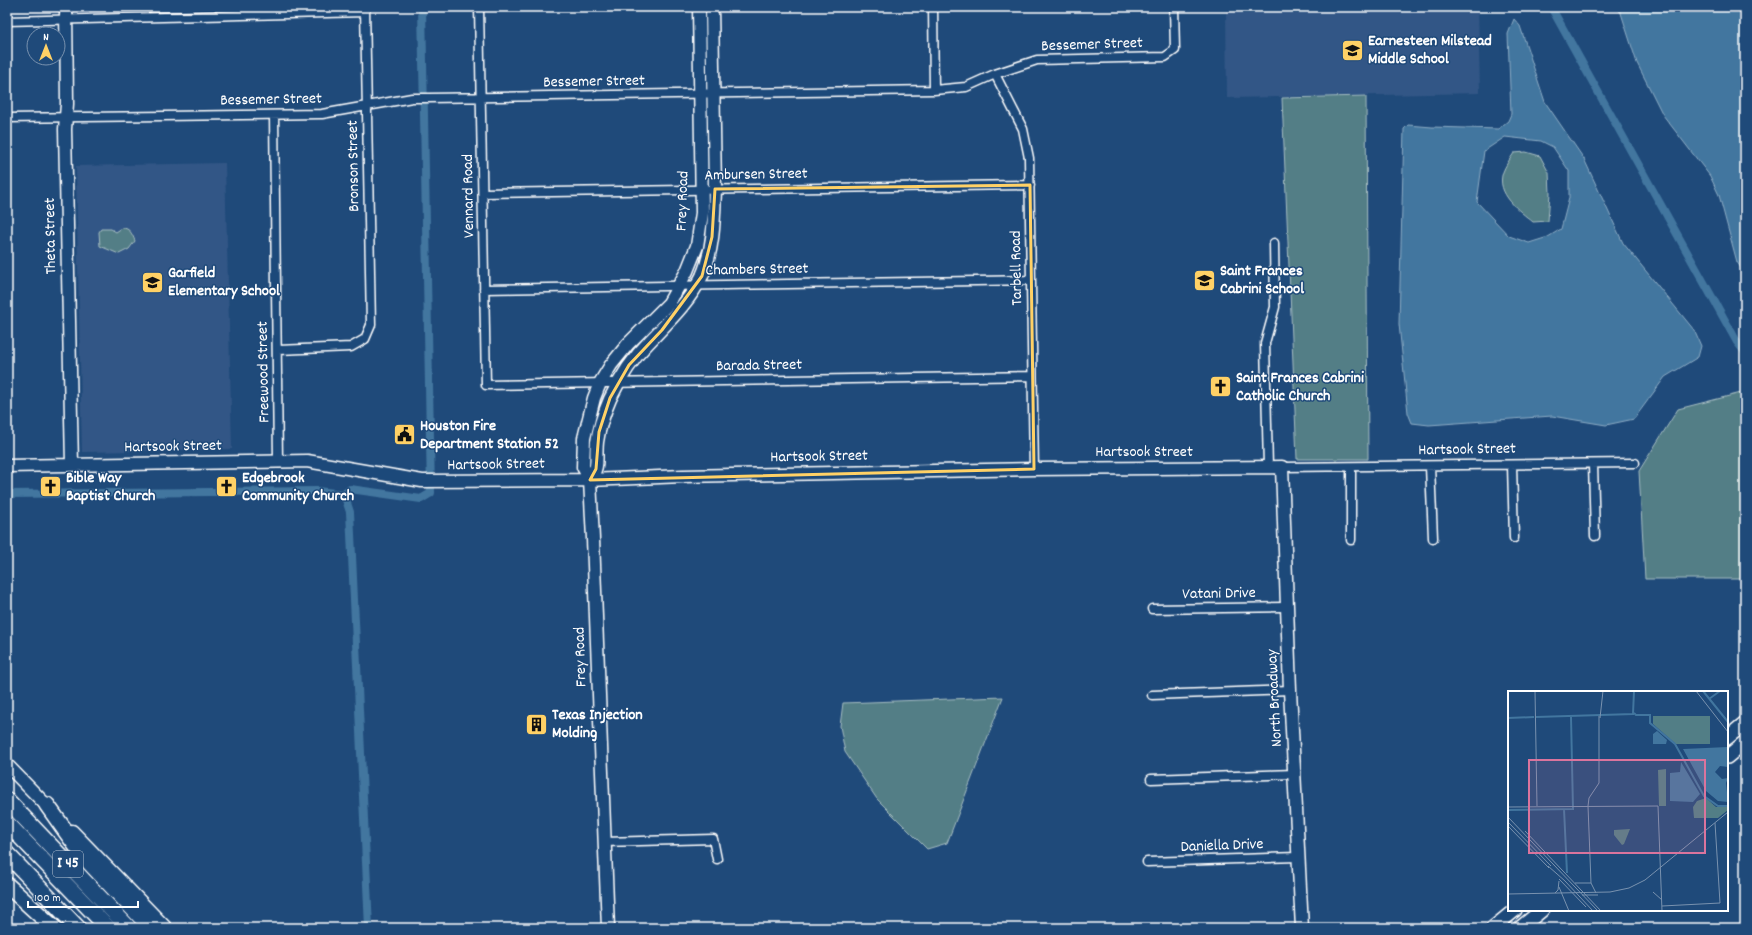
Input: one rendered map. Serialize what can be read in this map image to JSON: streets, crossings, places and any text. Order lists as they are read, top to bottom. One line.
{"streets":{"highway":["I 45"],"street":["Bessemer Street","Bronson Street","Ambursen Street","Vennard Road","Frey Road","Theta Street","Tarbell Road","Chambers Street","Barada Street","Freewood Street","Hartsook Street","Vatani Drive","North Broadway","Daniella Drive"]},"crossings":[["Bessemer Street","Bronson Street"],["Bessemer Street","Vennard Road"],["Bessemer Street","Frey Road"],["Bessemer Street","Theta Street"],["Bessemer Street","Tarbell Road"],["Bessemer Street","Freewood Street"],["Bronson Street","Freewood Street"],["Ambursen Street","Vennard Road"],["Ambursen Street","Frey Road"],["Ambursen Street","Tarbell Road"],["Vennard Road","Chambers Street"],["Vennard Road","Barada Street"],["Frey Road","Chambers Street"],["Frey Road","Barada Street"],["Frey Road","Hartsook Street"],["Theta Street","Hartsook Street"],["Tarbell Road","Chambers Street"],["Tarbell Road","Barada Street"],["Tarbell Road","Hartsook Street"],["Freewood Street","Hartsook Street"],["Hartsook Street","North Broadway"],["Vatani Drive","North Broadway"],["North Broadway","Daniella Drive"]],"places":{"school or university":["Earnesteen Milstead Middle School","Saint Frances Cabrini School","Garfield Elementary School"],"church":["Saint Frances Cabrini Catholic Church","Bible Way Baptist Church","Edgebrook Community Church"],"public building":["Houston Fire Department Station 52"],"building":["Texas Injection Molding"]},"scale_bar":"100 m","north":"top"}
